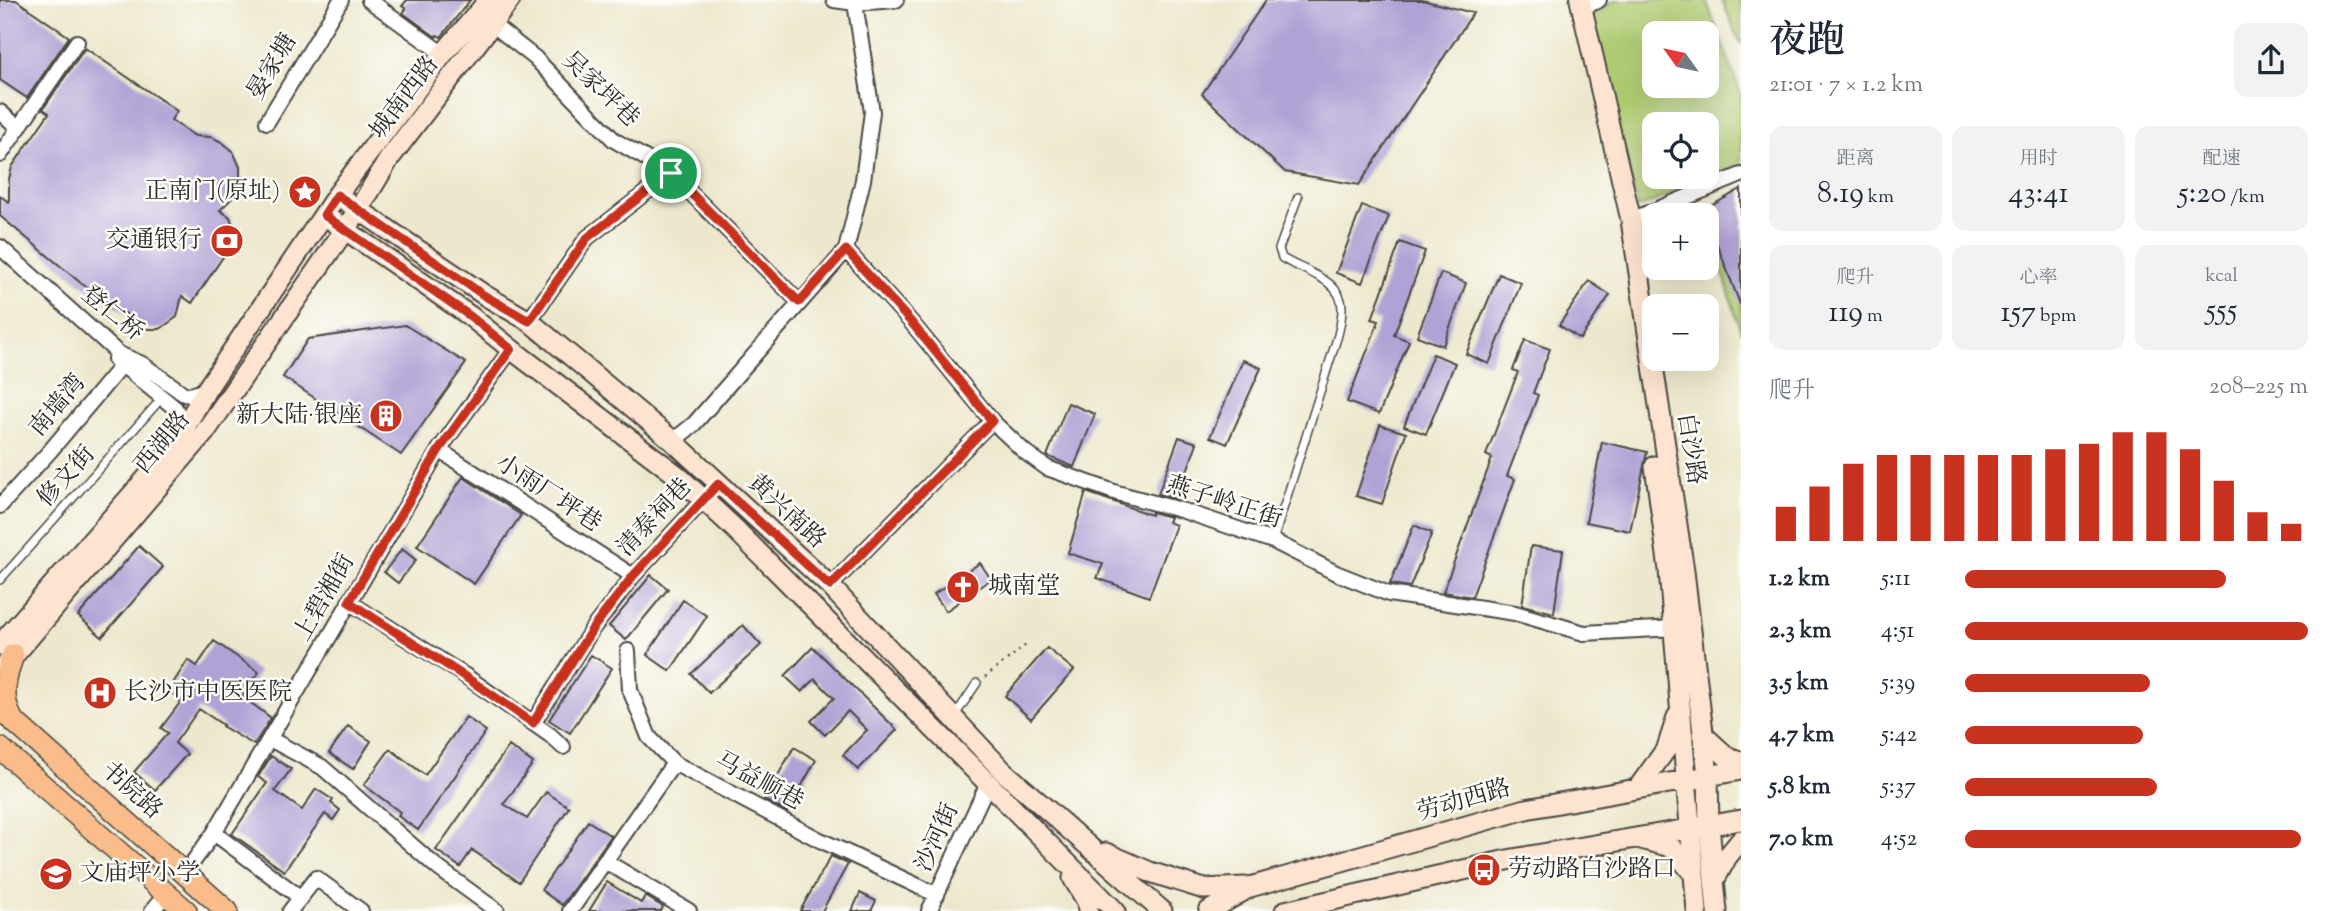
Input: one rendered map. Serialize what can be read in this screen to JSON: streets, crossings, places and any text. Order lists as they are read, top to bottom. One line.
{"streets":{"main road":["城南西路","西湖路","白沙路","黄兴南路","书院路","劳动西路"],"street":["晏家塘","吴家坪巷","登仁桥","南墙湾","小雨厂坪巷","燕子岭正街","清泰祠巷","上碧湘街","马益顺巷","沙河街"],"lane":["修文街"]},"crossings":[["吴家坪巷","城南西路"],["城南西路","西湖路"],["城南西路","黄兴南路"],["登仁桥","南墙湾"],["登仁桥","西湖路"],["登仁桥","修文街"],["西湖路","黄兴南路"],["白沙路","燕子岭正街"],["白沙路","劳动西路"],["小雨厂坪巷","清泰祠巷"],["小雨厂坪巷","上碧湘街"],["黄兴南路","清泰祠巷"],["黄兴南路","上碧湘街"],["黄兴南路","沙河街"],["上碧湘街","书院路"],["马益顺巷","沙河街"]],"places":{"place":["正南门(原址)"],"bank":["交通银行"],"building":["新大陆·银座"],"church":["城南堂"],"hospital":["长沙市中医医院"],"bus stop":["劳动路白沙路口"],"school or university":["文庙坪小学"]},"north":"top left","page":{"heading":["夜跑","21:01 · 7 × 1.2 km"],"map_buttons":["+","−"],"stats":[["距离","8.19 km"],["用时","43:41"],["配速","5:20 /km"],["爬升","119 m"],["心率","157 bpm"],["kcal","555"]],"chart":["爬升","208–225 m"],"list":[{"name":"1.2 km","note":"5:11"},{"name":"2.3 km","note":"4:51"},{"name":"3.5 km","note":"5:39"},{"name":"4.7 km","note":"5:42"},{"name":"5.8 km","note":"5:37"},{"name":"7.0 km","note":"4:52"}]}}
